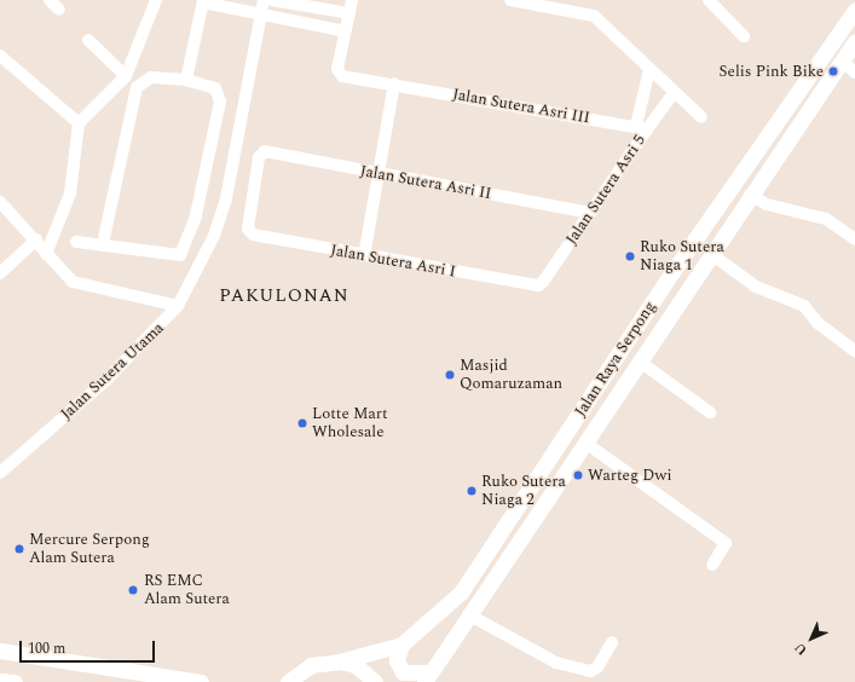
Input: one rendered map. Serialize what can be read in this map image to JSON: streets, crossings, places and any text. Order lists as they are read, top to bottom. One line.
{"streets":{"main road":["Jalan Raya Serpong"],"street":["Jalan Sutera Asri III","Jalan Sutera Asri II","Jalan Sutera Asri 5","Jalan Sutera Asri I","Jalan Sutera Utama"]},"crossings":[["Jalan Sutera Asri III","Jalan Sutera Asri 5"],["Jalan Sutera Asri II","Jalan Sutera Asri 5"],["Jalan Sutera Asri II","Jalan Sutera Asri I"],["Jalan Sutera Asri 5","Jalan Sutera Asri I"]],"districts":["PAKULONAN"],"places":["Selis Pink Bike","Ruko Sutera Niaga 1","Masjid Qomaruzaman","Lotte Mart Wholesale","Warteg Dwi","Ruko Sutera Niaga 2","Mercure Serpong Alam Sutera","RS EMC Alam Sutera"],"scale_bar":"100 m","north":"bottom left"}
